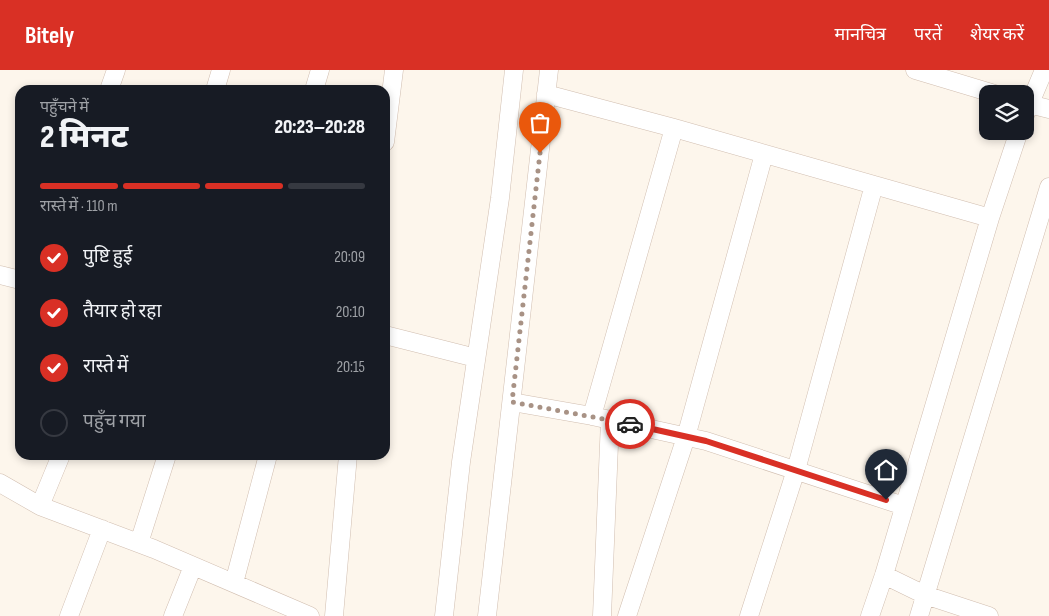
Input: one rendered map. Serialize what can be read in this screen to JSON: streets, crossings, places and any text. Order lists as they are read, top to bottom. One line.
{"page":{"header":"Bitely","nav":["मानचित्र","परतें","शेयर करें"],"heading":["2 मिनट","पहुँचने में","20:23–20:28"],"bar":"रास्ते में · 110 m","list":[["पुष्टि हुई","20:09"],["तैयार हो रहा","20:10"],["रास्ते में","20:15"],"पहुँच गया"]}}
